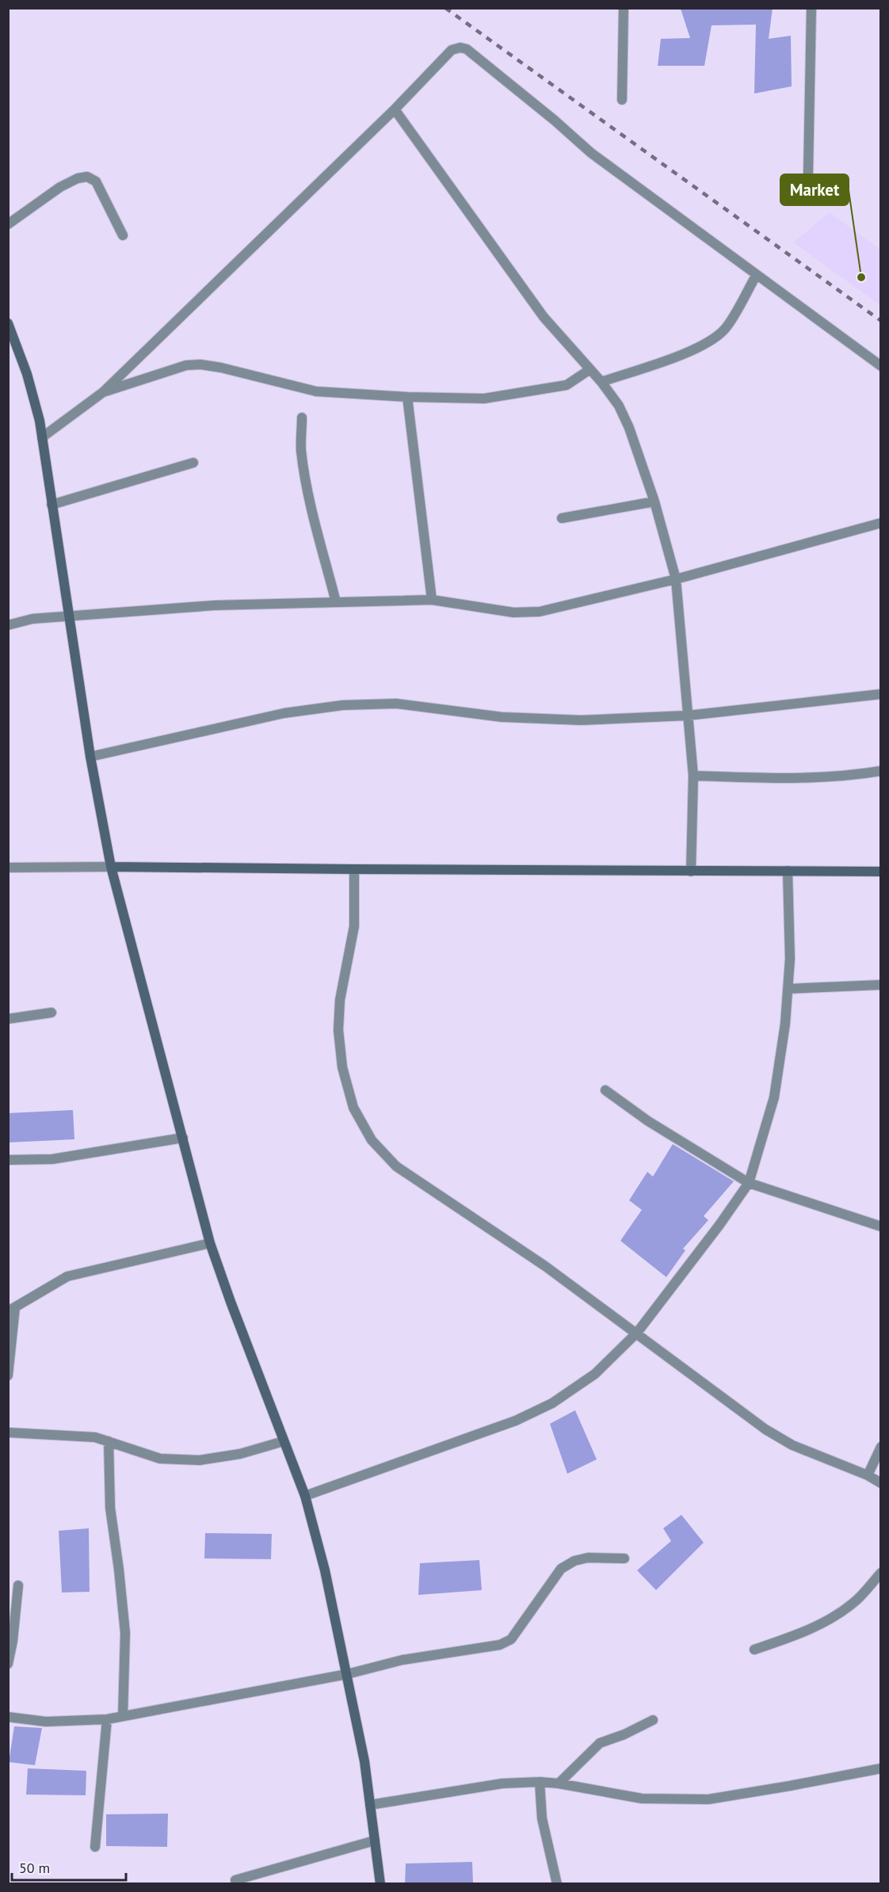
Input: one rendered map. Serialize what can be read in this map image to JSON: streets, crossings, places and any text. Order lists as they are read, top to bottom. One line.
{"places":["Market"],"scale_bar":"50 m"}
